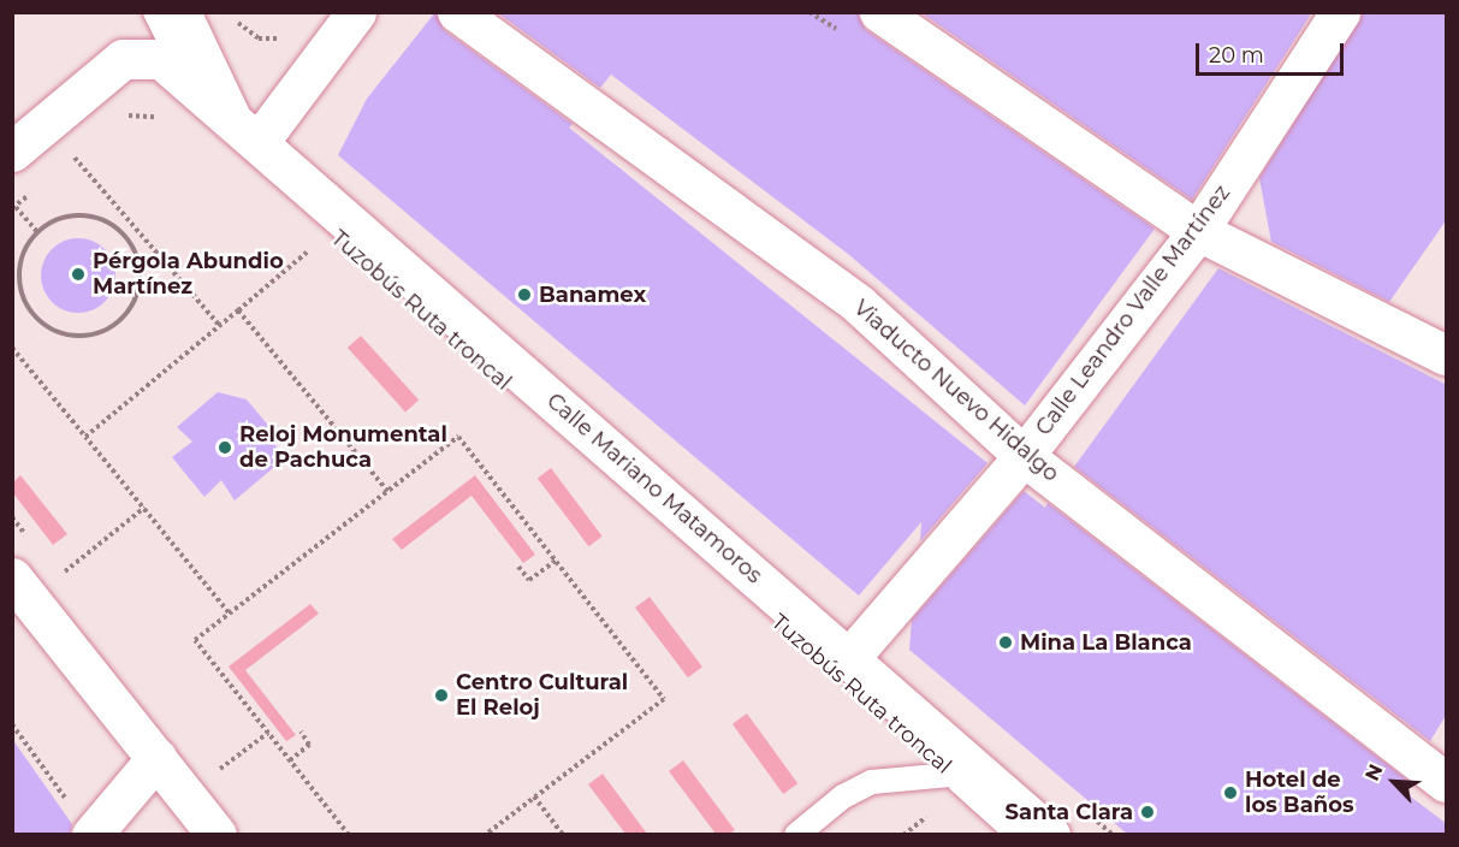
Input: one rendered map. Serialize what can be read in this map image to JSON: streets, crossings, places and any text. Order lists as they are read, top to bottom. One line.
{"streets":{"street":["Calle Leandro Valle Martínez","Viaducto Nuevo Hidalgo","Calle Mariano Matamoros"],"lane":["Tuzobús Ruta troncal"]},"crossings":[["Tuzobús Ruta troncal","Calle Mariano Matamoros"],["Calle Leandro Valle Martínez","Viaducto Nuevo Hidalgo"],["Calle Leandro Valle Martínez","Calle Mariano Matamoros"]],"places":["Pérgola Abundio Martínez","Banamex","Reloj Monumental de Pachuca","Mina La Blanca","Centro Cultural El Reloj","Hotel de los Baños","Santa Clara"],"scale_bar":"20 m","north":"top left"}
